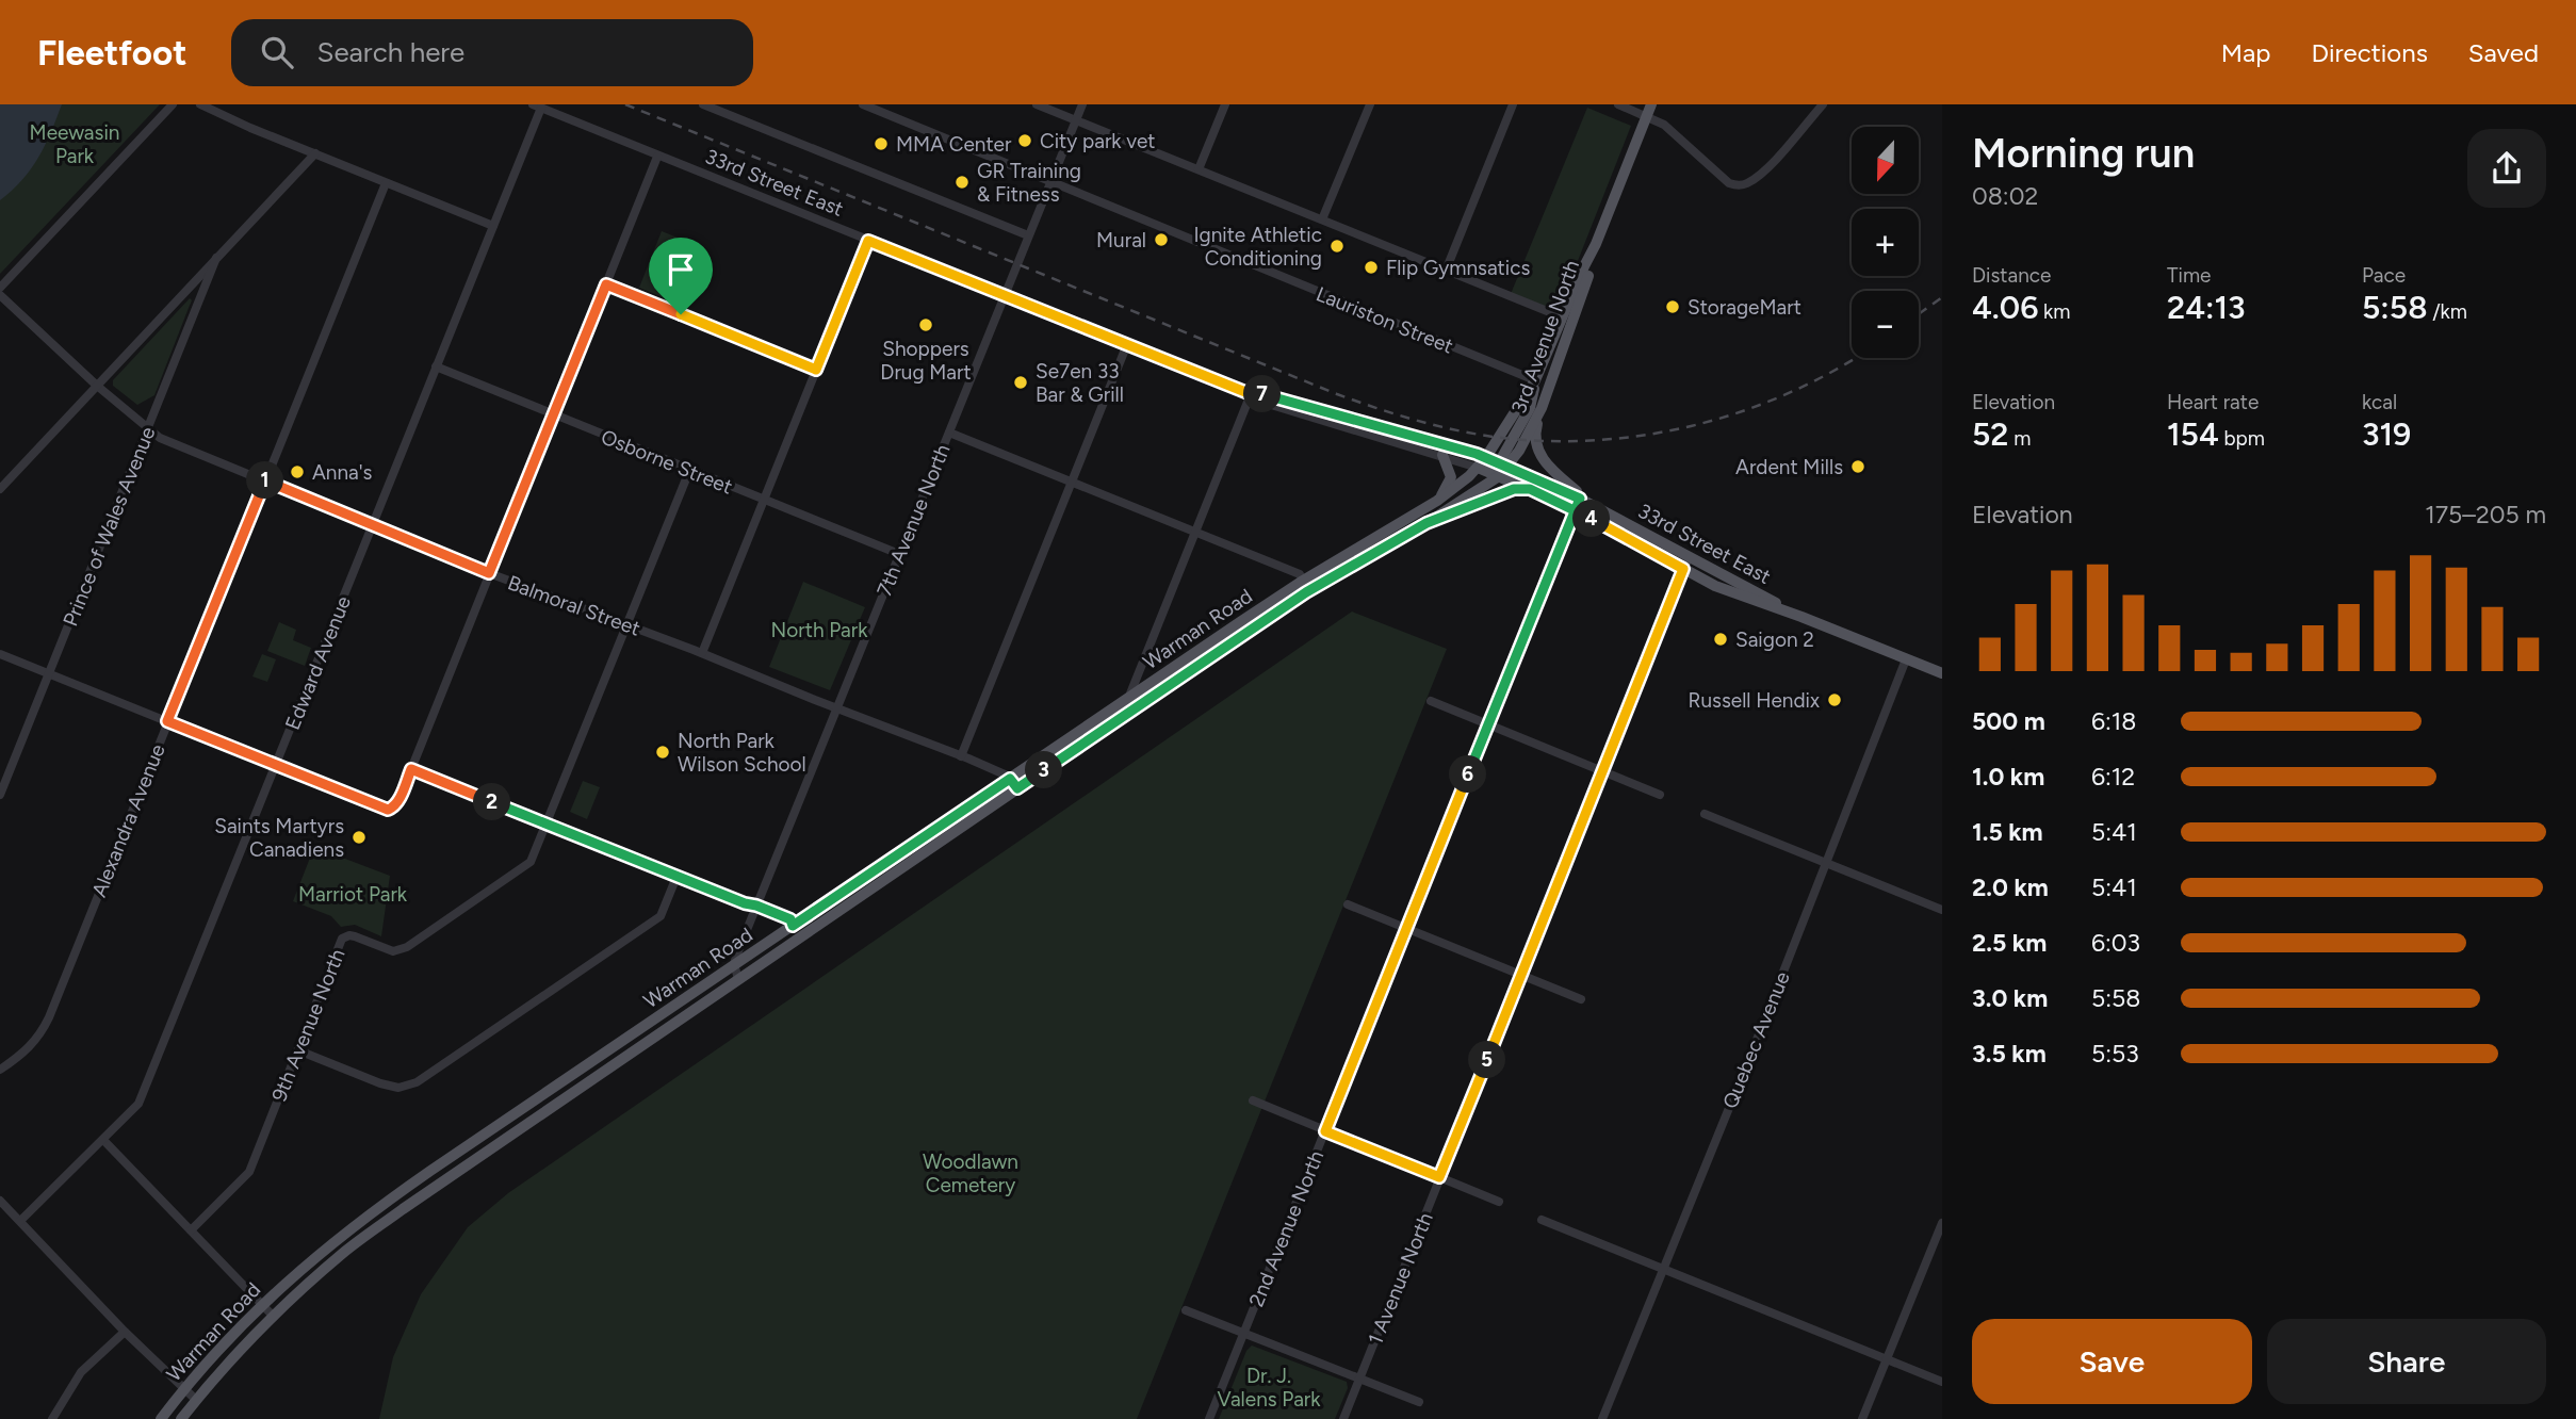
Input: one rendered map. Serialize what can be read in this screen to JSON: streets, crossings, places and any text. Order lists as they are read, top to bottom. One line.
{"streets":{"main road":["33rd Street East","3rd Avenue North","Warman Road"],"street":["Lauriston Street","Osborne Street","7th Avenue North","Prince of Wales Avenue","Balmoral Street","Edward Avenue","Alexandra Avenue","9th Avenue North","Quebec Avenue","2nd Avenue North","1 Avenue North"]},"crossings":[["33rd Street East","3rd Avenue North"],["33rd Street East","7th Avenue North"],["33rd Street East","Warman Road"],["33rd Street East","Edward Avenue"],["33rd Street East","Quebec Avenue"],["33rd Street East","2nd Avenue North"],["33rd Street East","1 Avenue North"],["Lauriston Street","3rd Avenue North"],["Lauriston Street","7th Avenue North"],["3rd Avenue North","Warman Road"],["Osborne Street","7th Avenue North"],["Osborne Street","Edward Avenue"],["Osborne Street","9th Avenue North"],["7th Avenue North","Balmoral Street"],["7th Avenue North","Warman Road"],["Prince of Wales Avenue","Balmoral Street"],["Balmoral Street","Warman Road"],["Balmoral Street","Edward Avenue"],["Balmoral Street","Alexandra Avenue"],["Balmoral Street","9th Avenue North"]],"parks":["Meewasin Park","North Park","Marriot Park","Woodlawn Cemetery","Dr. J. Valens Park"],"places":["City park vet","MMA Center","GR Training & Fitness","Mural","Ignite Athletic Conditioning","Flip Gymnsatics","StorageMart","Shoppers Drug Mart","Se7en 33 Bar & Grill","Ardent Mills","Anna's","Saigon 2","Russell Hendix","North Park Wilson School","Saints Martyrs Canadiens"],"north":"bottom","page":{"header":"Fleetfoot","search":"Search here","nav":["Map","Directions","Saved"],"heading":["Morning run","08:02"],"map_buttons":["+","−"],"stats":[["Distance","4.06 km"],["Time","24:13"],["Pace","5:58 /km"],["Elevation","52 m"],["Heart rate","154 bpm"],["kcal","319"]],"pins":["7","1","4","3","6","2","5"],"chart":["Elevation","175–205 m"],"list":[{"name":"500 m","note":"6:18"},{"name":"1.0 km","note":"6:12"},{"name":"1.5 km","note":"5:41"},{"name":"2.0 km","note":"5:41"},{"name":"2.5 km","note":"6:03"},{"name":"3.0 km","note":"5:58"},{"name":"3.5 km","note":"5:53"}],"buttons":["Save","Share"]}}
